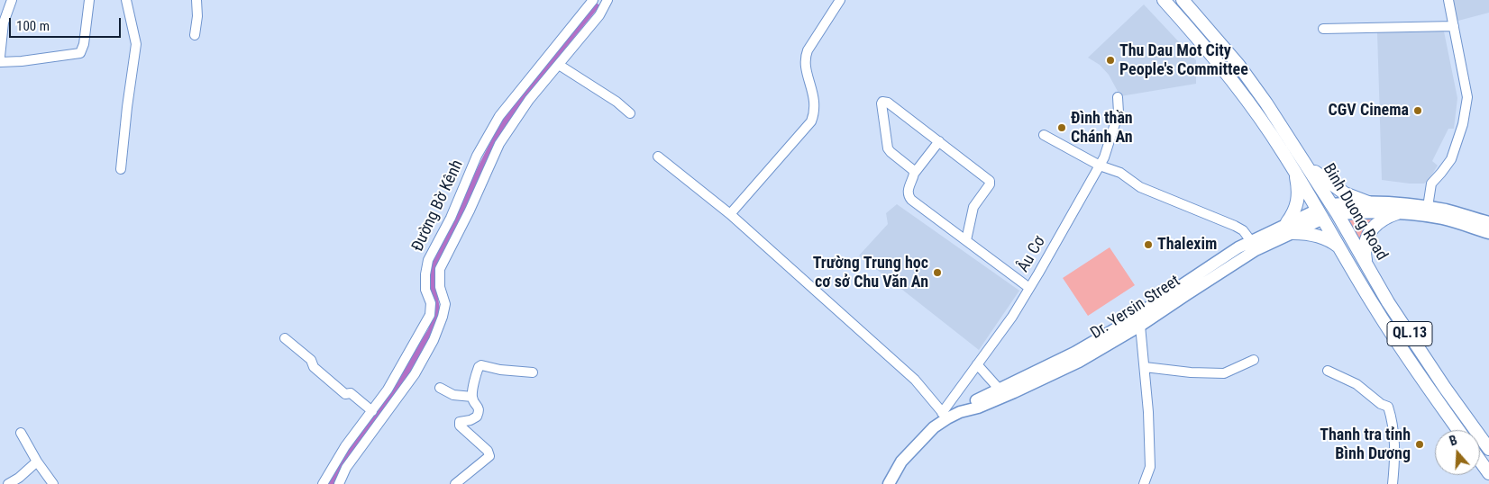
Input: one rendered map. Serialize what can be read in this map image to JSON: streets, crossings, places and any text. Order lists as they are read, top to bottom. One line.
{"streets":{"highway":["Binh Duong Road","QL.13"],"main road":["Dr. Yersin Street"],"street":["Đường Bờ Kênh","Âu Cơ"]},"crossings":[["Binh Duong Road","Dr. Yersin Street"],["Âu Cơ","Dr. Yersin Street"]],"places":["Thu Dau Mot City People's Committee","CGV Cinema","Đình thần Chánh An","Thalexim","Trường Trung học cơ sở Chu Văn An","Thanh tra tỉnh Bình Dương"],"scale_bar":"100 m","north":"top"}
